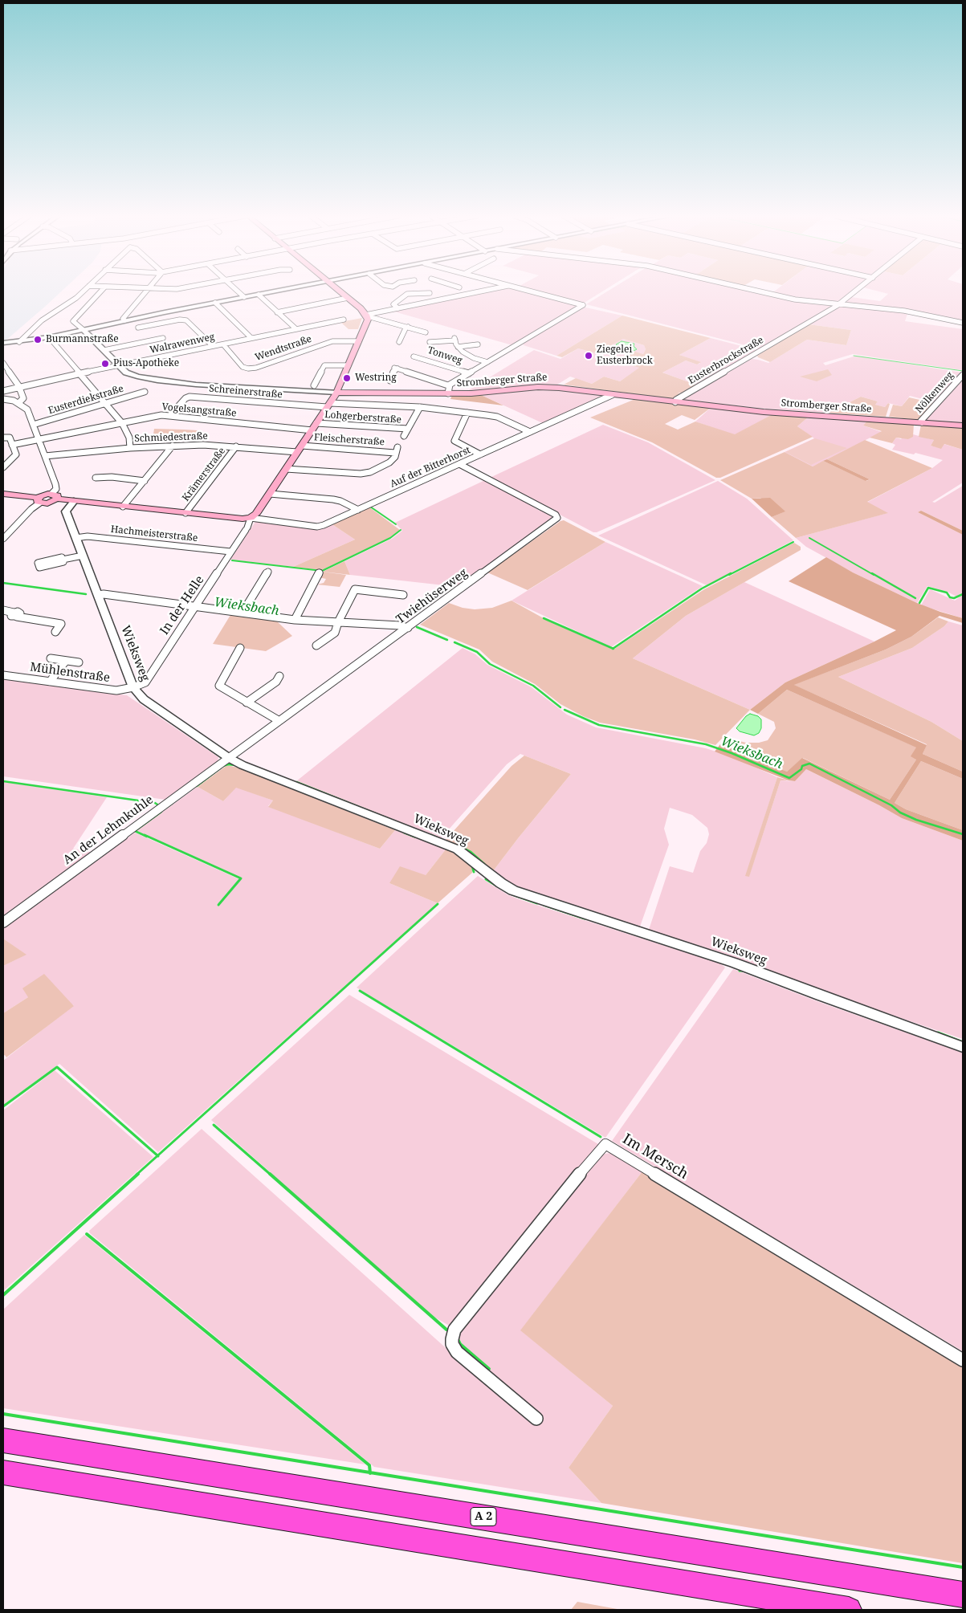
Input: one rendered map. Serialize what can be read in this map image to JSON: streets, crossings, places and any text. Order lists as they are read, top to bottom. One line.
{"streets":{"highway":["A 2"],"main road":["Stromberger Straße"],"street":["Walrawenweg","Wendtstraße","Tonweg","Eusterbrockstraße","Schreinerstraße","Nölkenweg","Eusterdiekstraße","Vogelsangstraße","Lohgerberstraße","Schmiedestraße","Fleischerstraße","Auf der Bitterhorst","Krämerstraße","Hachmeisterstraße","Twiehüserweg","In der Helle","Wieksweg","Mühlenstraße","An der Lehmkuhle","Im Mersch"]},"crossings":[["Walrawenweg","Wendtstraße"],["Walrawenweg","Stromberger Straße"],["Eusterbrockstraße","Stromberger Straße"],["Stromberger Straße","Nölkenweg"],["Stromberger Straße","Auf der Bitterhorst"],["Schreinerstraße","Vogelsangstraße"],["Schreinerstraße","Lohgerberstraße"],["Vogelsangstraße","Lohgerberstraße"],["Lohgerberstraße","Auf der Bitterhorst"],["Schmiedestraße","Fleischerstraße"],["Schmiedestraße","Krämerstraße"],["Auf der Bitterhorst","Twiehüserweg"],["Auf der Bitterhorst","In der Helle"],["Hachmeisterstraße","In der Helle"],["Hachmeisterstraße","Wieksweg"],["Twiehüserweg","Wieksweg"],["Twiehüserweg","An der Lehmkuhle"],["In der Helle","Wieksweg"],["In der Helle","Mühlenstraße"],["Wieksweg","Mühlenstraße"],["Wieksweg","An der Lehmkuhle"]],"water":["Wieksbach"],"places":["Burmannstraße","Ziegelei Eusterbrock","Pius-Apotheke","Westring"]}
